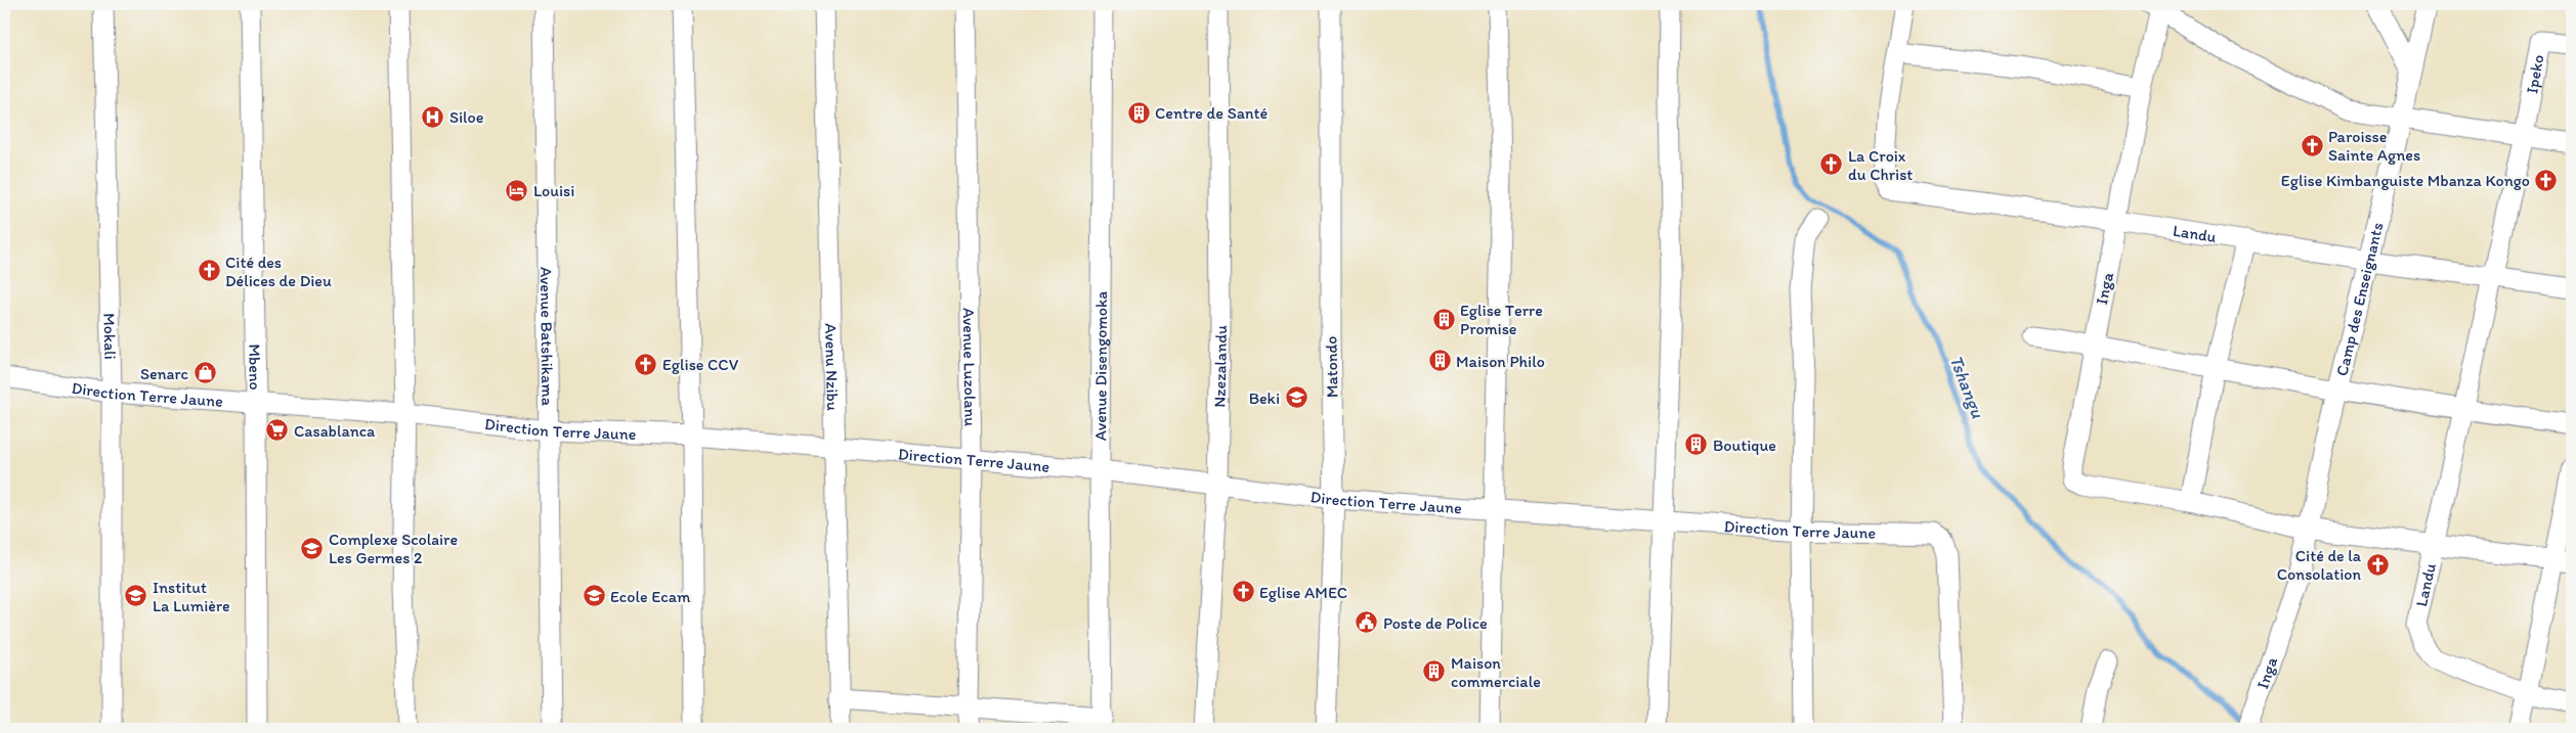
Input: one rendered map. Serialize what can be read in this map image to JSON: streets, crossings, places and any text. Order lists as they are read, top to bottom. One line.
{"streets":{"street":["Ipeko","Landu","Inga","Camp des Enseignants","Mokali","Avenue Batshikama","Mbeno","Avenu Nzibu","Avenue Luzolanu","Avenue Disengomoka","Nzezalandu","Matondo","Direction Terre Jaune"]},"crossings":[["Ipeko","Landu"],["Landu","Inga"],["Landu","Camp des Enseignants"],["Inga","Camp des Enseignants"],["Mokali","Direction Terre Jaune"],["Avenue Batshikama","Direction Terre Jaune"],["Mbeno","Direction Terre Jaune"],["Avenu Nzibu","Direction Terre Jaune"],["Avenue Luzolanu","Direction Terre Jaune"],["Avenue Disengomoka","Direction Terre Jaune"],["Nzezalandu","Direction Terre Jaune"],["Matondo","Direction Terre Jaune"]],"water":["Tshangu"],"places":{"building":["Centre de Santé","Eglise Terre Promise","Maison Philo","Boutique","Maison commerciale"],"hospital":["Siloe"],"church":["Paroisse Sainte Agnes","La Croix du Christ","Eglise Kimbanguiste Mbanza Kongo","Cité des Délices de Dieu","Eglise CCV","Cité de la Consolation","Eglise AMEC"],"hotel":["Louisi"],"shop":["Senarc"],"school or university":["Beki","Complexe Scolaire Les Germes 2","Institut La Lumière","Ecole Ecam"],"supermarket":["Casablanca"],"public building":["Poste de Police"]}}
